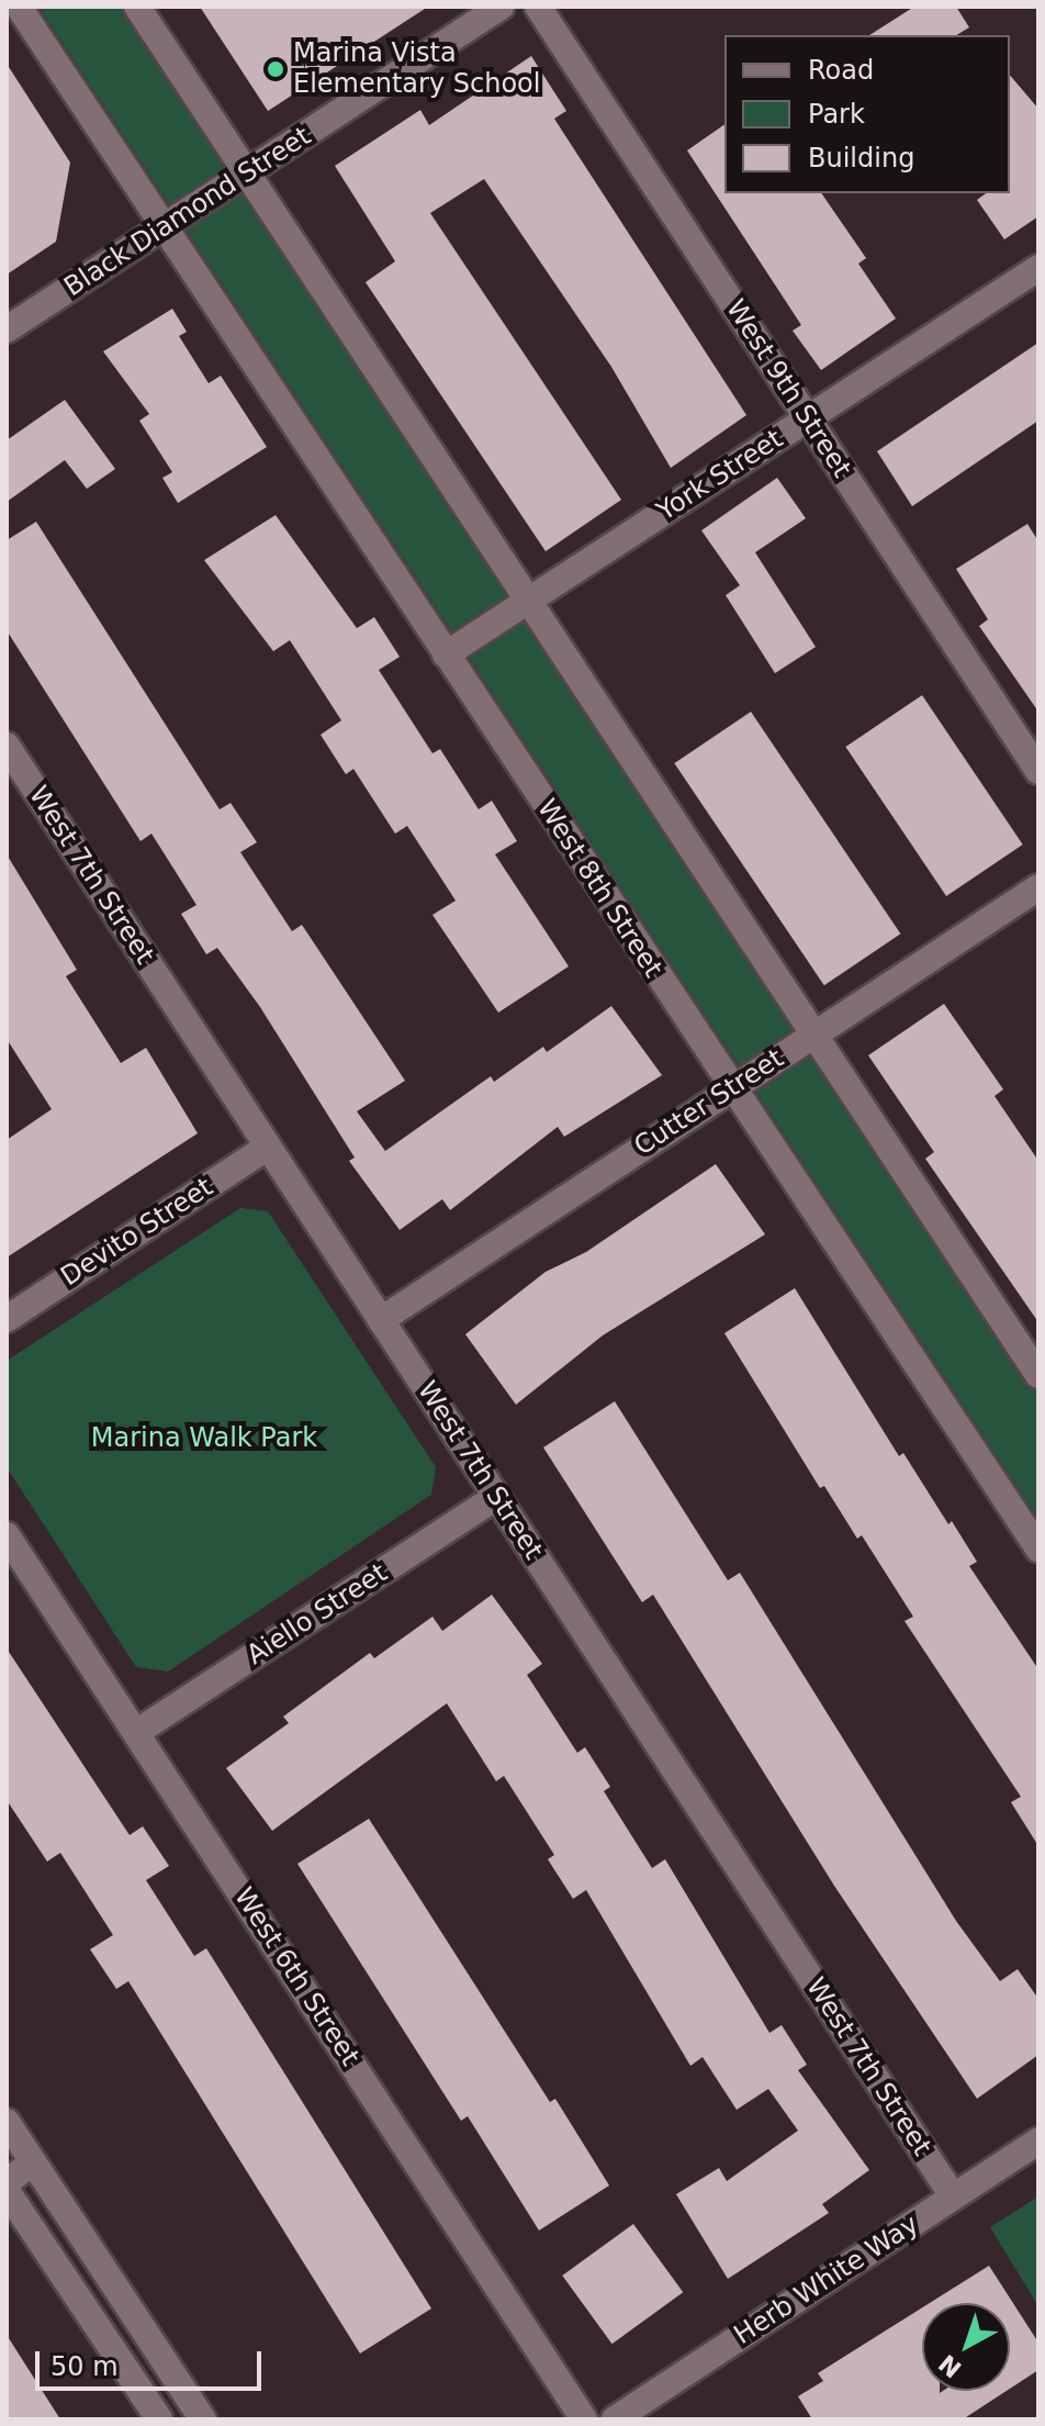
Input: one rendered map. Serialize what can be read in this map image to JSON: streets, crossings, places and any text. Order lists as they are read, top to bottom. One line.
{"streets":{"street":["Black Diamond Street","West 9th Street","York Street","West 7th Street","West 8th Street","Cutter Street","Devito Street","Aiello Street","West 6th Street","Herb White Way"]},"crossings":[["Black Diamond Street","West 8th Street"],["West 9th Street","York Street"],["York Street","West 8th Street"],["West 7th Street","Cutter Street"],["West 7th Street","Devito Street"],["West 7th Street","Aiello Street"],["West 7th Street","Herb White Way"],["West 8th Street","Cutter Street"],["Aiello Street","West 6th Street"]],"parks":["Marina Walk Park"],"places":["Marina Vista Elementary School"],"legend":["Road","Park","Building"],"scale_bar":"50 m","north":"bottom left"}
